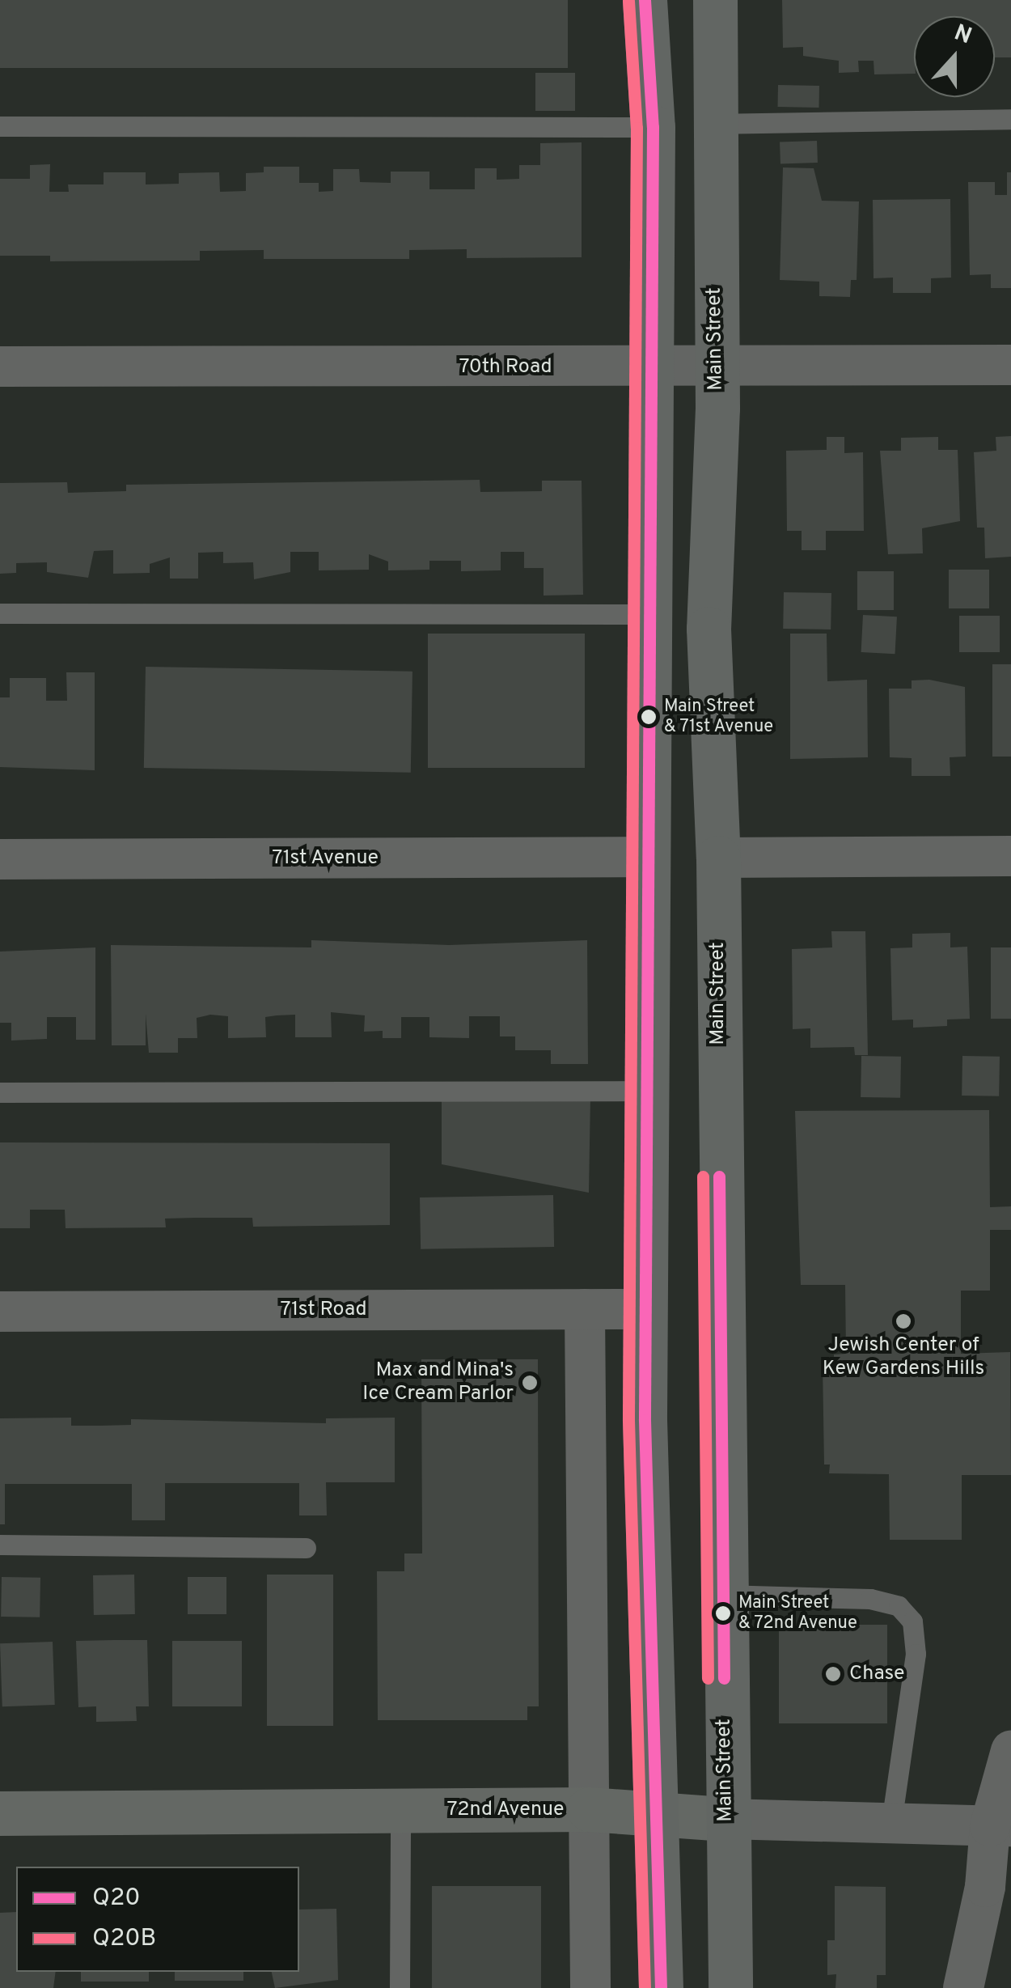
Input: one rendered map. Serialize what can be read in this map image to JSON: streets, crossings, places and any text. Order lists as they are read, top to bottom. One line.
{"streets":{"main road":["Main Street"],"street":["70th Road","71st Avenue","71st Road","72nd Avenue"]},"crossings":[["Main Street","70th Road"],["Main Street","72nd Avenue"]],"places":["Main Street & 71st Avenue","Jewish Center of Kew Gardens Hills","Max and Mina's Ice Cream Parlor","Main Street & 72nd Avenue","Chase"],"lines":["transit line Q20","transit line Q20B"],"legend":["Q20","Q20B"],"north":"top"}
